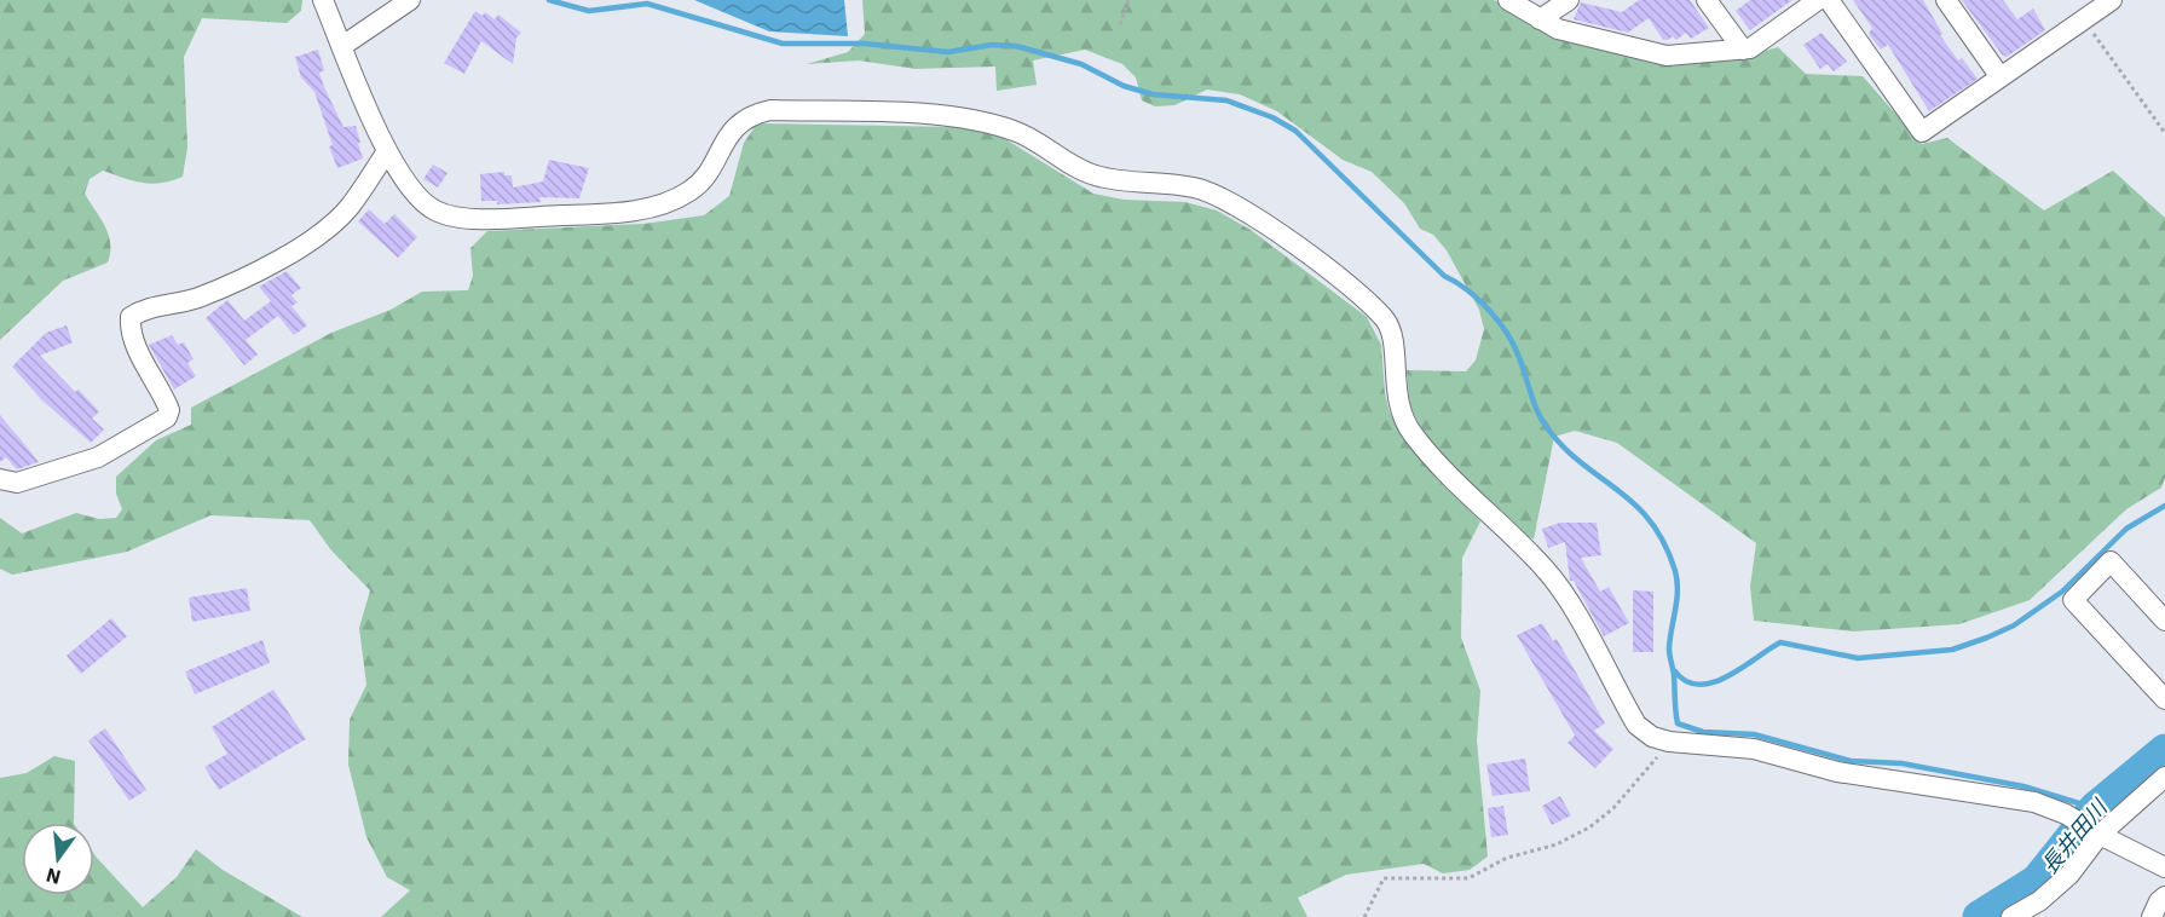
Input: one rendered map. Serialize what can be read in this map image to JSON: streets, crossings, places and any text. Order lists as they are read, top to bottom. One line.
{"water":["長井田川"],"north":"bottom"}
